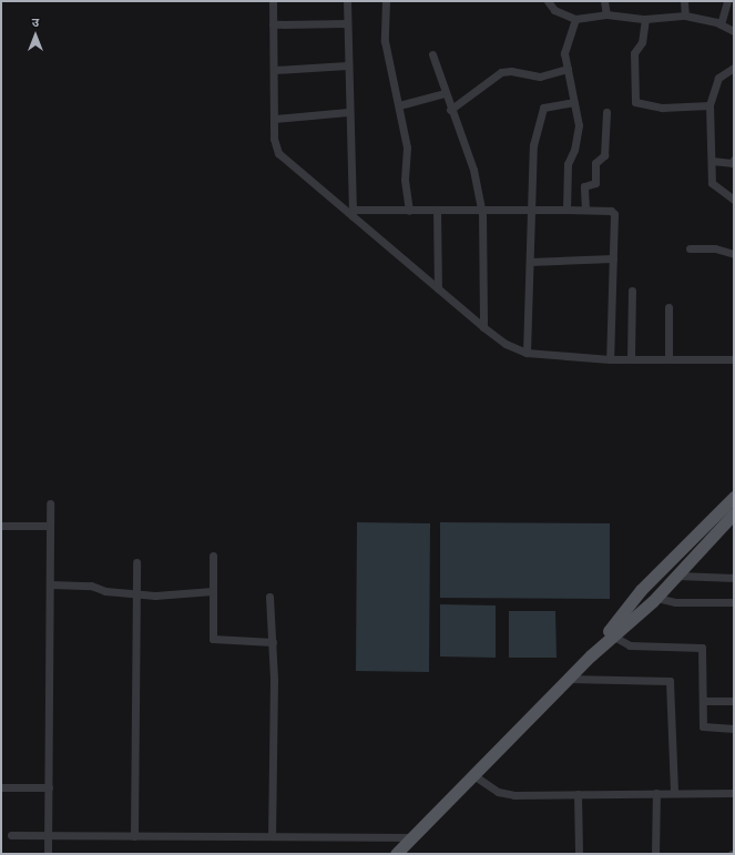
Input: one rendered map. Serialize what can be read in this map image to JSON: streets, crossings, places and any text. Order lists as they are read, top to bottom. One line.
{"north":"top"}
